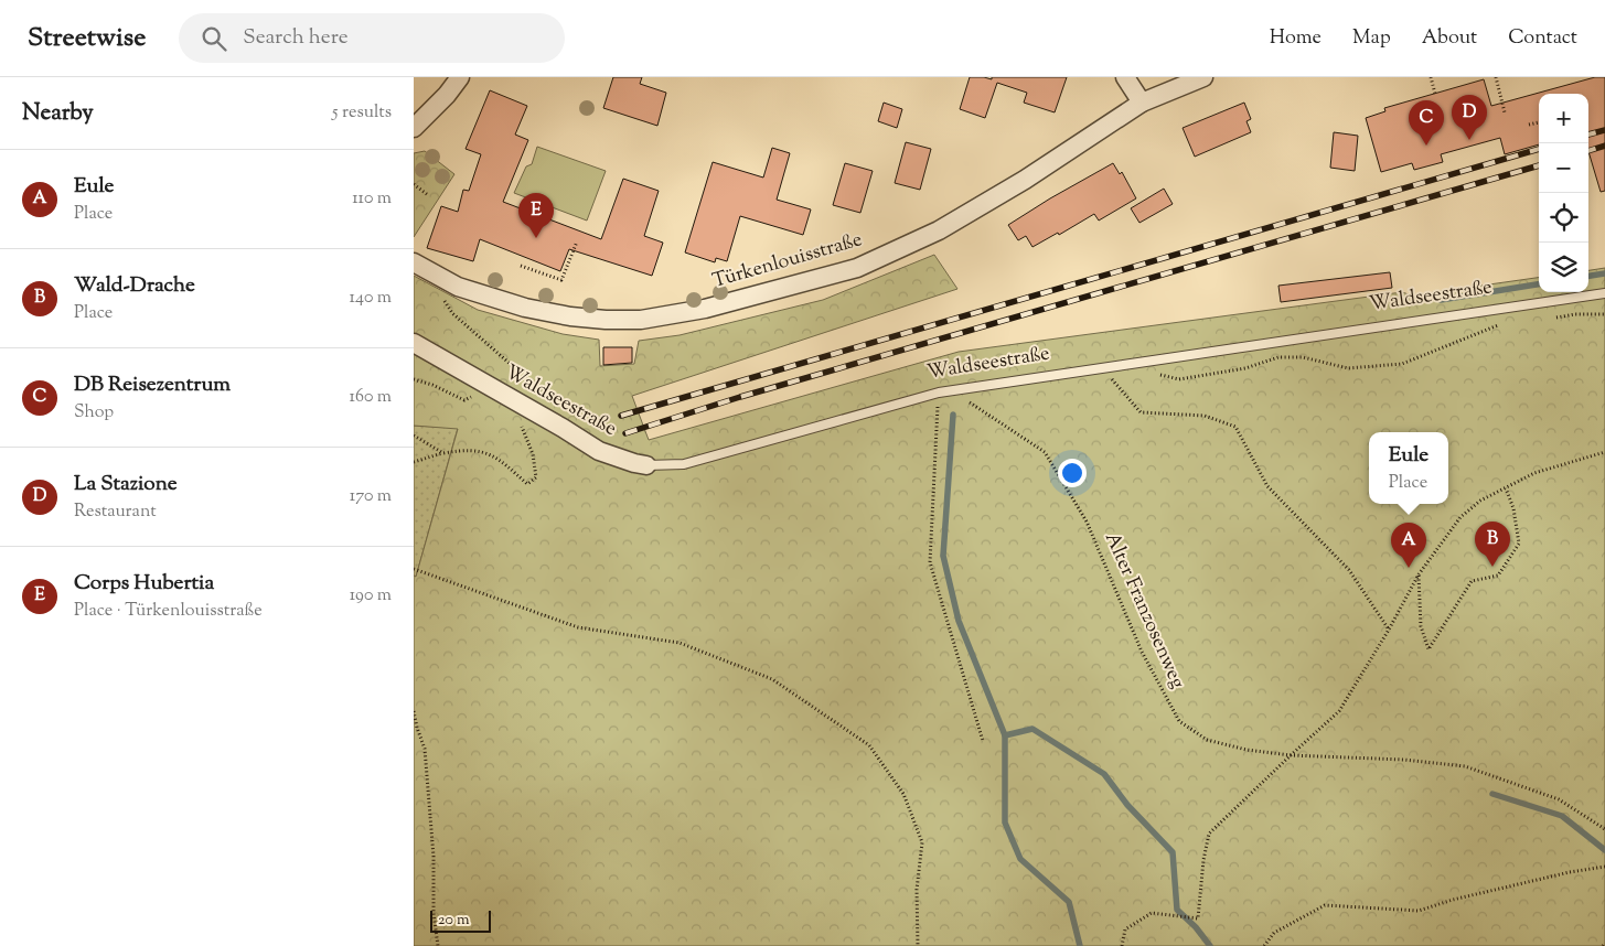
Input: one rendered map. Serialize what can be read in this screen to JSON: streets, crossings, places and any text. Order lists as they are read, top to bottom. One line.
{"streets":{"street":["Türkenlouisstraße","Waldseestraße"],"path":["Alter Franzosenweg"]},"crossings":[["Waldseestraße","Alter Franzosenweg"]],"scale_bar":"20 m","page":{"header":"Streetwise","search":"Search here","nav":["Home","Map","About","Contact"],"heading":["Nearby","5 results"],"map_buttons":["+","−"],"pins":["D","C","E","B","A"],"list":[{"mark":"A","name":"Eule","note":"Place","value":"110 m"},{"mark":"B","name":"Wald-Drache","note":"Place","value":"140 m"},{"mark":"C","name":"DB Reisezentrum","note":"Shop","value":"160 m"},{"mark":"D","name":"La Stazione","note":"Restaurant","value":"170 m"},{"mark":"E","name":"Corps Hubertia","note":"Place · Türkenlouisstraße","value":"190 m"}],"popup":["Eule","Place"],"scale":"20 m"}}
